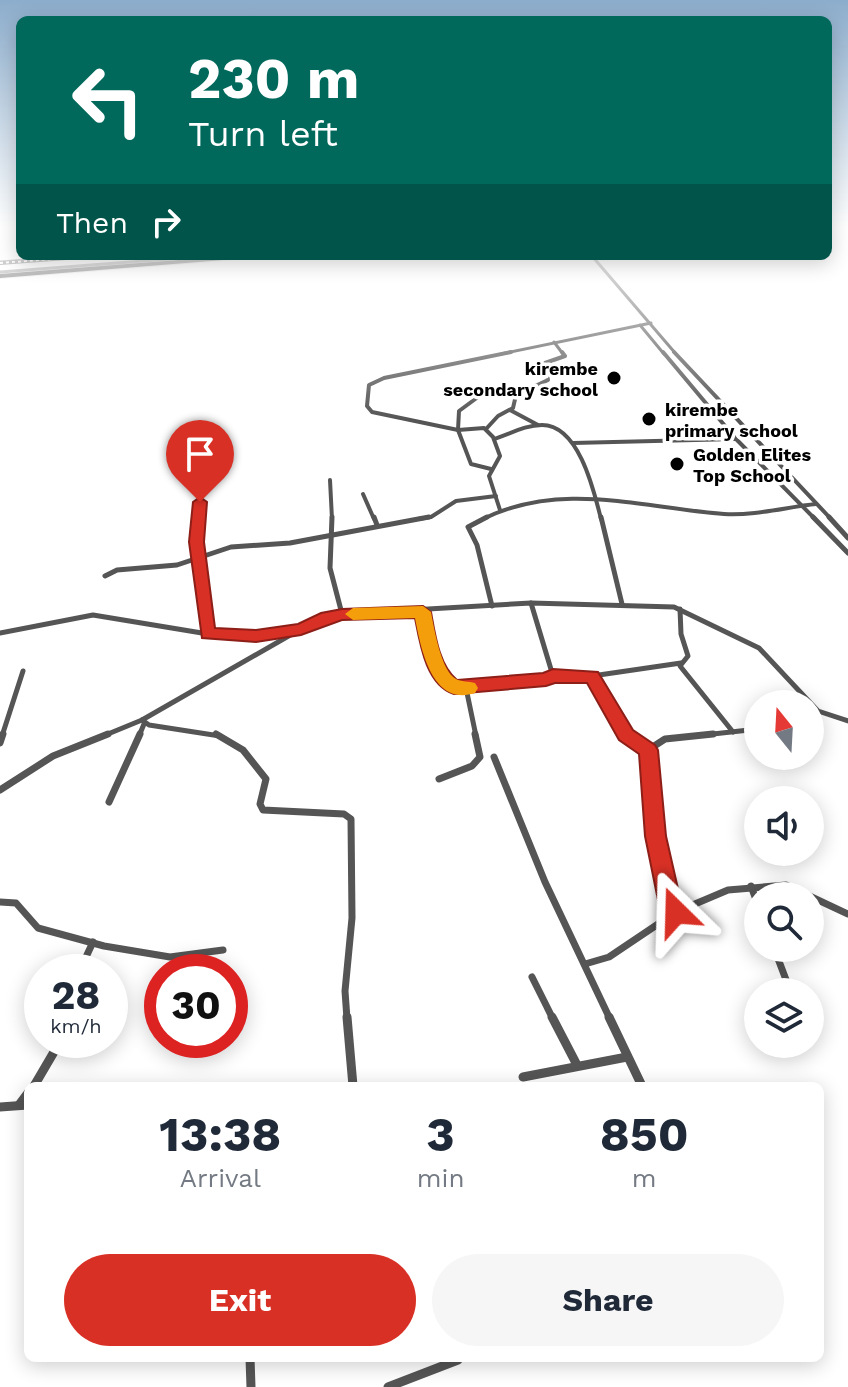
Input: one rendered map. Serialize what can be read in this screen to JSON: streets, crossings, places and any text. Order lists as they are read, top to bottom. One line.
{"places":["kirembe secondary school","kirembe primary school","Golden Elites Top School"],"north":"top","page":{"turn":["230 m","Turn left"],"then":"Then","speed":"28 km/h","limit":"30","eta":["13:38","Arrival","3","min","850","m"],"buttons":["Exit","Share"]}}
